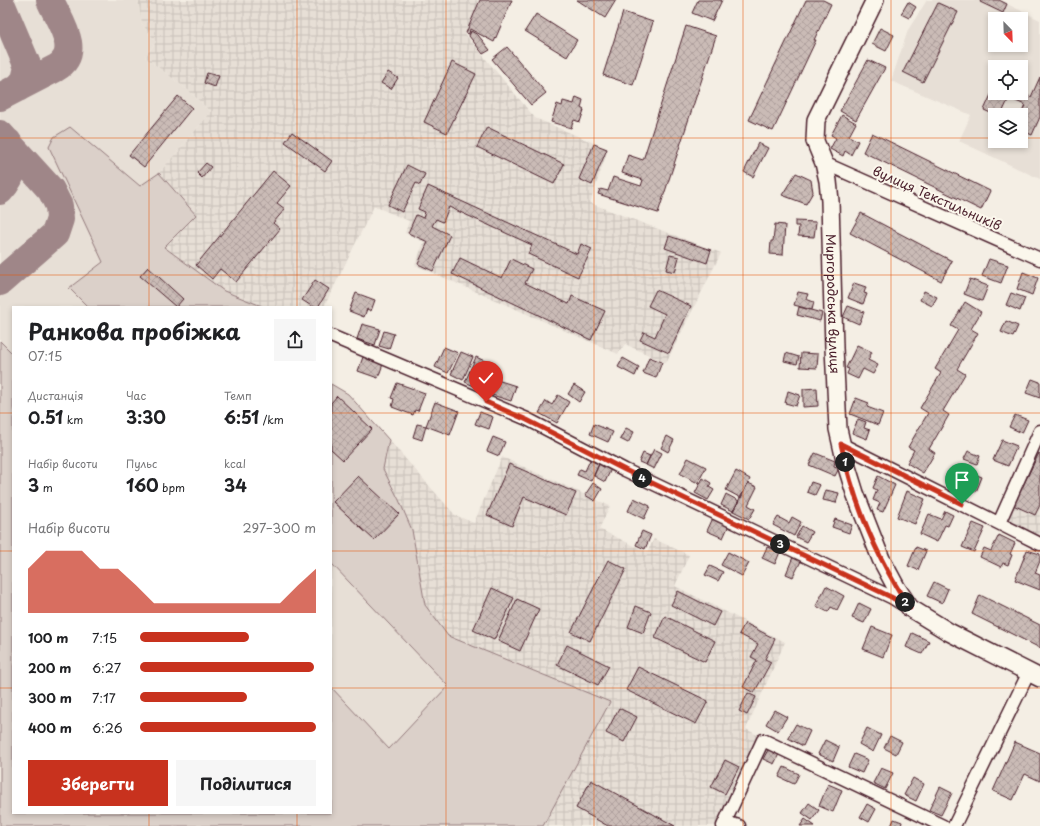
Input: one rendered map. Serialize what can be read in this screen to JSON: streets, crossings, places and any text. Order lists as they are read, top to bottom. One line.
{"streets":{"main road":["Миргородська вулиця"],"street":["вулиця Текстильників"]},"crossings":[["вулиця Текстильників","Миргородська вулиця"]],"north":"bottom right","page":{"heading":["Ранкова пробіжка","07:15"],"stats":[["Дистанція","0.51 km"],["Час","3:30"],["Темп","6:51 /km"],["Набір висоти","3 m"],["Пульс","160 bpm"],["kcal","34"]],"pins":["1","4","3","2"],"chart":["Набір висоти","297–300 m"],"list":[{"name":"100 m","note":"7:15"},{"name":"200 m","note":"6:27"},{"name":"300 m","note":"7:17"},{"name":"400 m","note":"6:26"}],"buttons":["Зберегти","Поділитися"]}}
